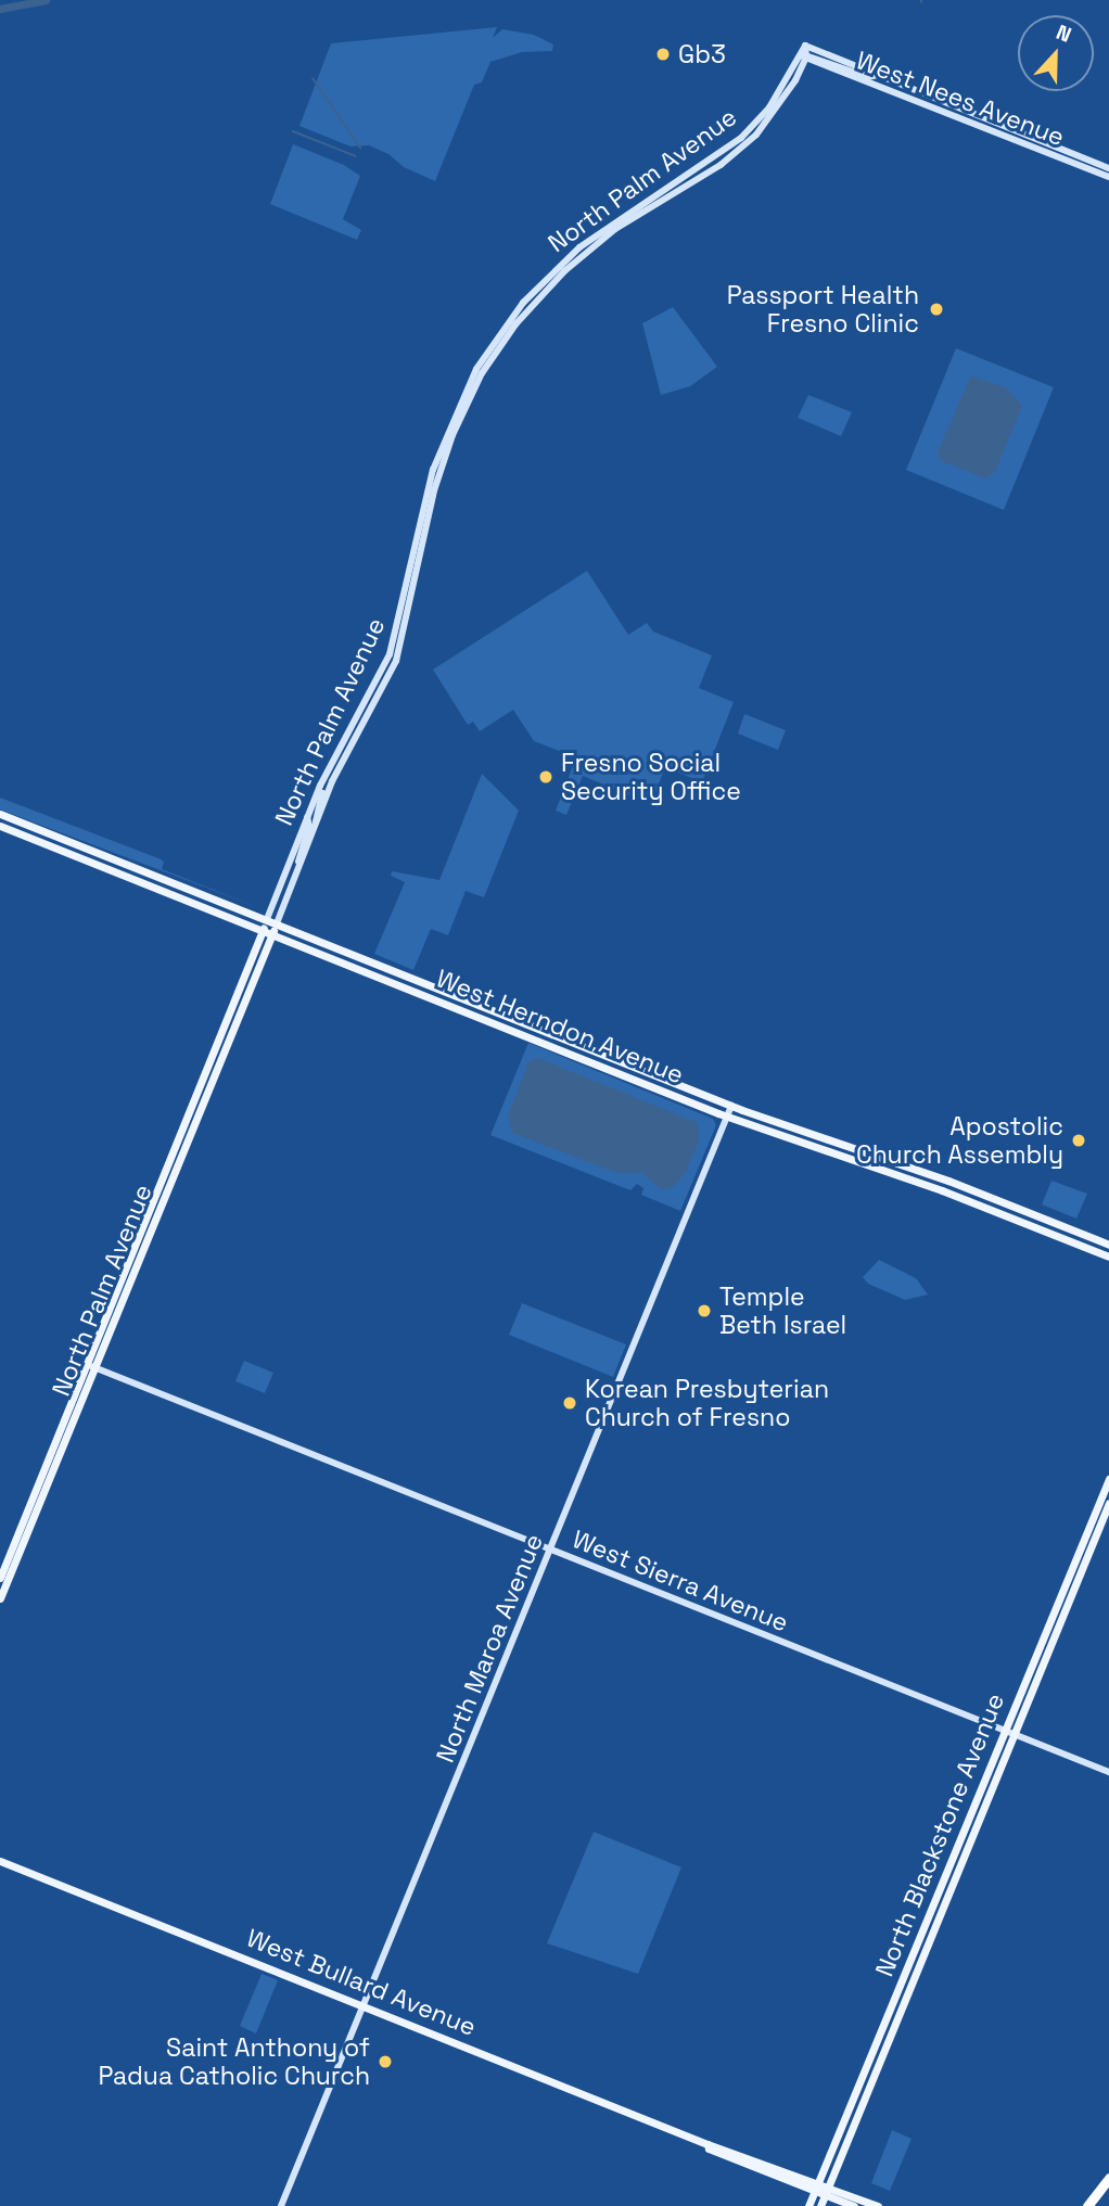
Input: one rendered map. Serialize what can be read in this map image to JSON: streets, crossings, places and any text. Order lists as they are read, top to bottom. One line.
{"streets":{"main road":["West Nees Avenue","North Palm Avenue","West Herndon Avenue","West Sierra Avenue","North Maroa Avenue","North Blackstone Avenue","West Bullard Avenue"]},"crossings":[["West Nees Avenue","North Palm Avenue"],["North Palm Avenue","West Herndon Avenue"],["North Palm Avenue","West Sierra Avenue"],["West Herndon Avenue","North Maroa Avenue"],["West Sierra Avenue","North Maroa Avenue"],["West Sierra Avenue","North Blackstone Avenue"],["North Maroa Avenue","West Bullard Avenue"],["North Blackstone Avenue","West Bullard Avenue"]],"places":["Gb3","Passport Health Fresno Clinic","Fresno Social Security Office","Apostolic Church Assembly","Temple Beth Israel","Korean Presbyterian Church of Fresno","Saint Anthony of Padua Catholic Church"],"north":"top"}
